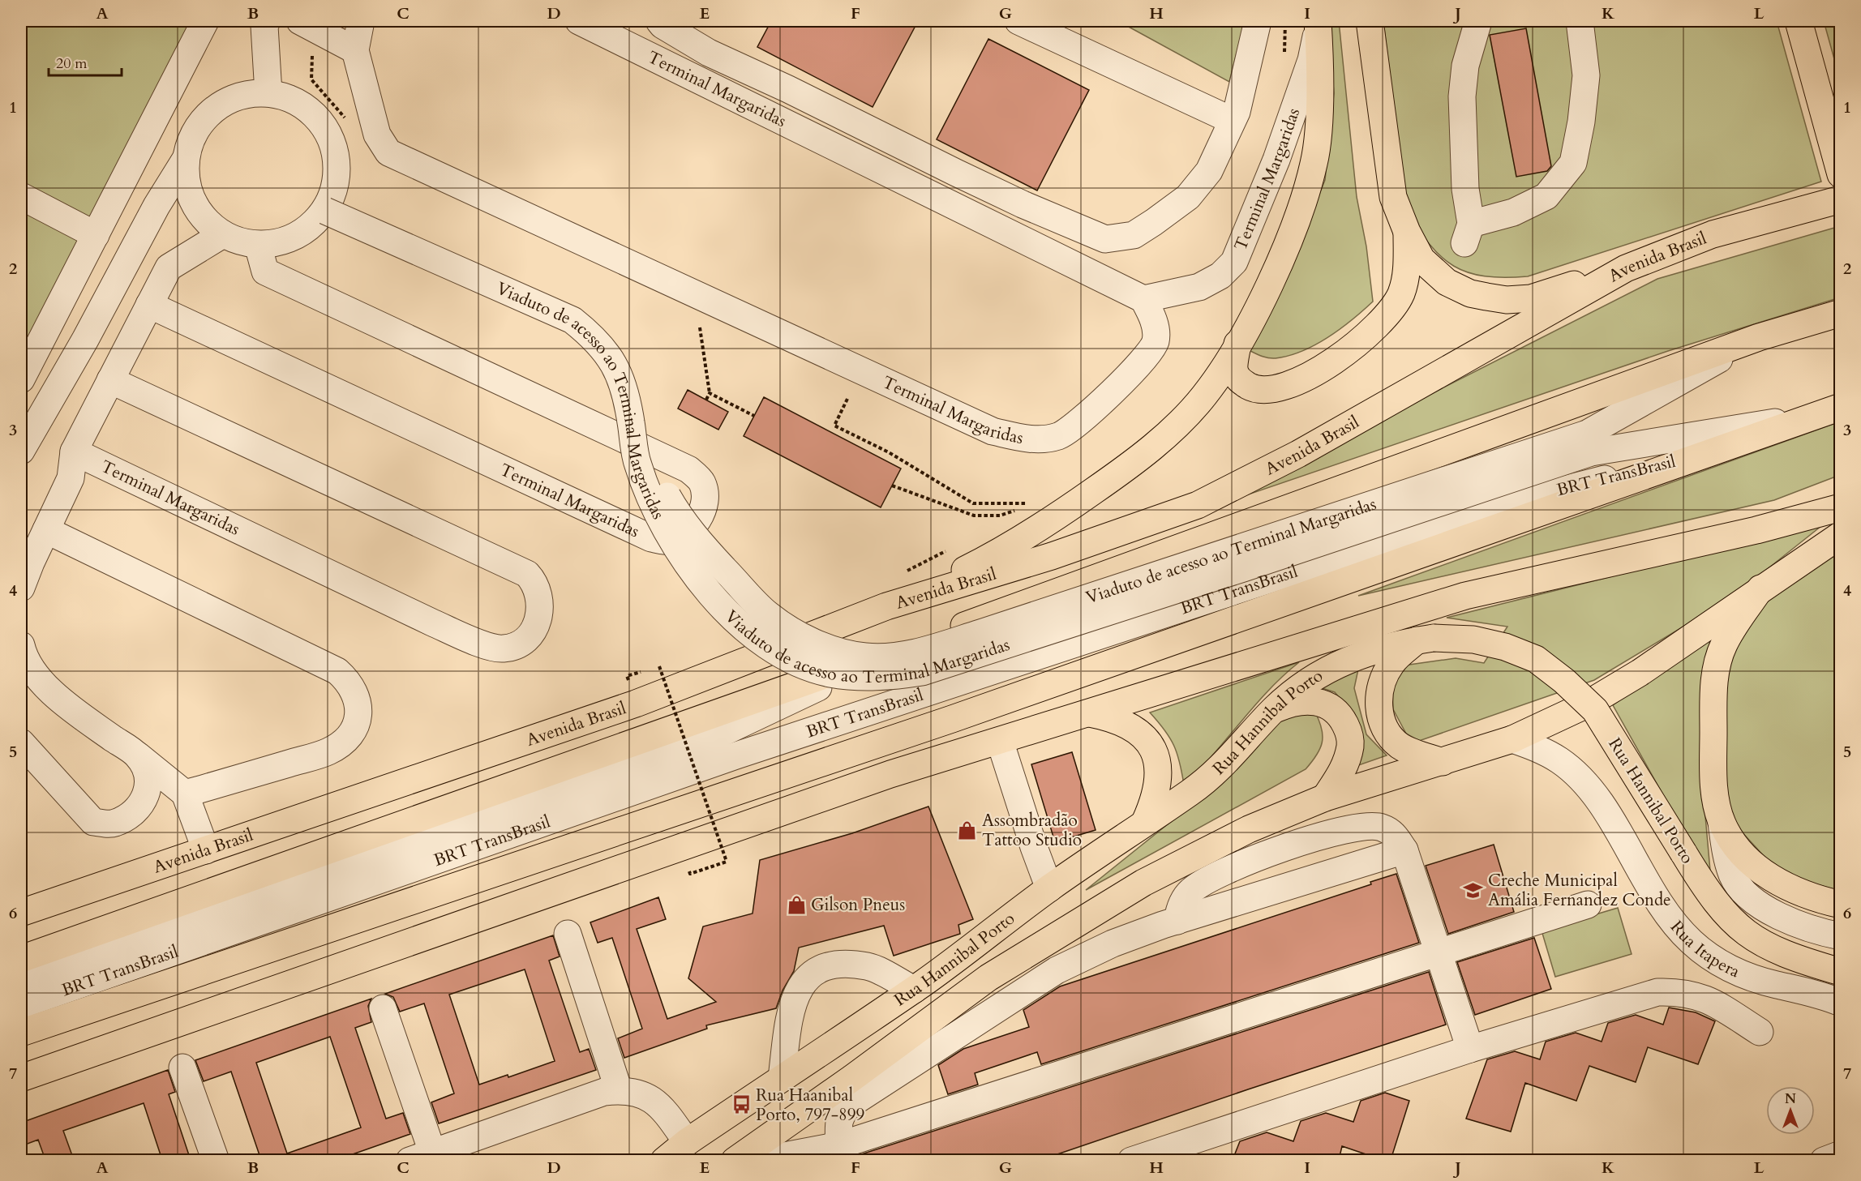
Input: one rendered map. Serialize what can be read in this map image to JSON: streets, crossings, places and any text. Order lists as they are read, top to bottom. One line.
{"streets":{"main road":["Avenida Brasil","Rua Hannibal Porto"],"street":["Terminal Margaridas","Viaduto de acesso ao Terminal Margaridas","BRT TransBrasil","Rua Itapera"]},"crossings":[["Terminal Margaridas","Viaduto de acesso ao Terminal Margaridas"]],"places":{"shop":["Assombradão Tattoo Studio","Gilson Pneus"],"school or university":["Creche Municipal Amália Fernandez Conde"],"bus stop":["Rua Haanibal Porto, 797-899"]},"scale_bar":"20 m","north":"top","grid":{"columns":["A","B","C","D","E","F","G","H","I","J","K","L"],"rows":["1","2","3","4","5","6","7"]}}
